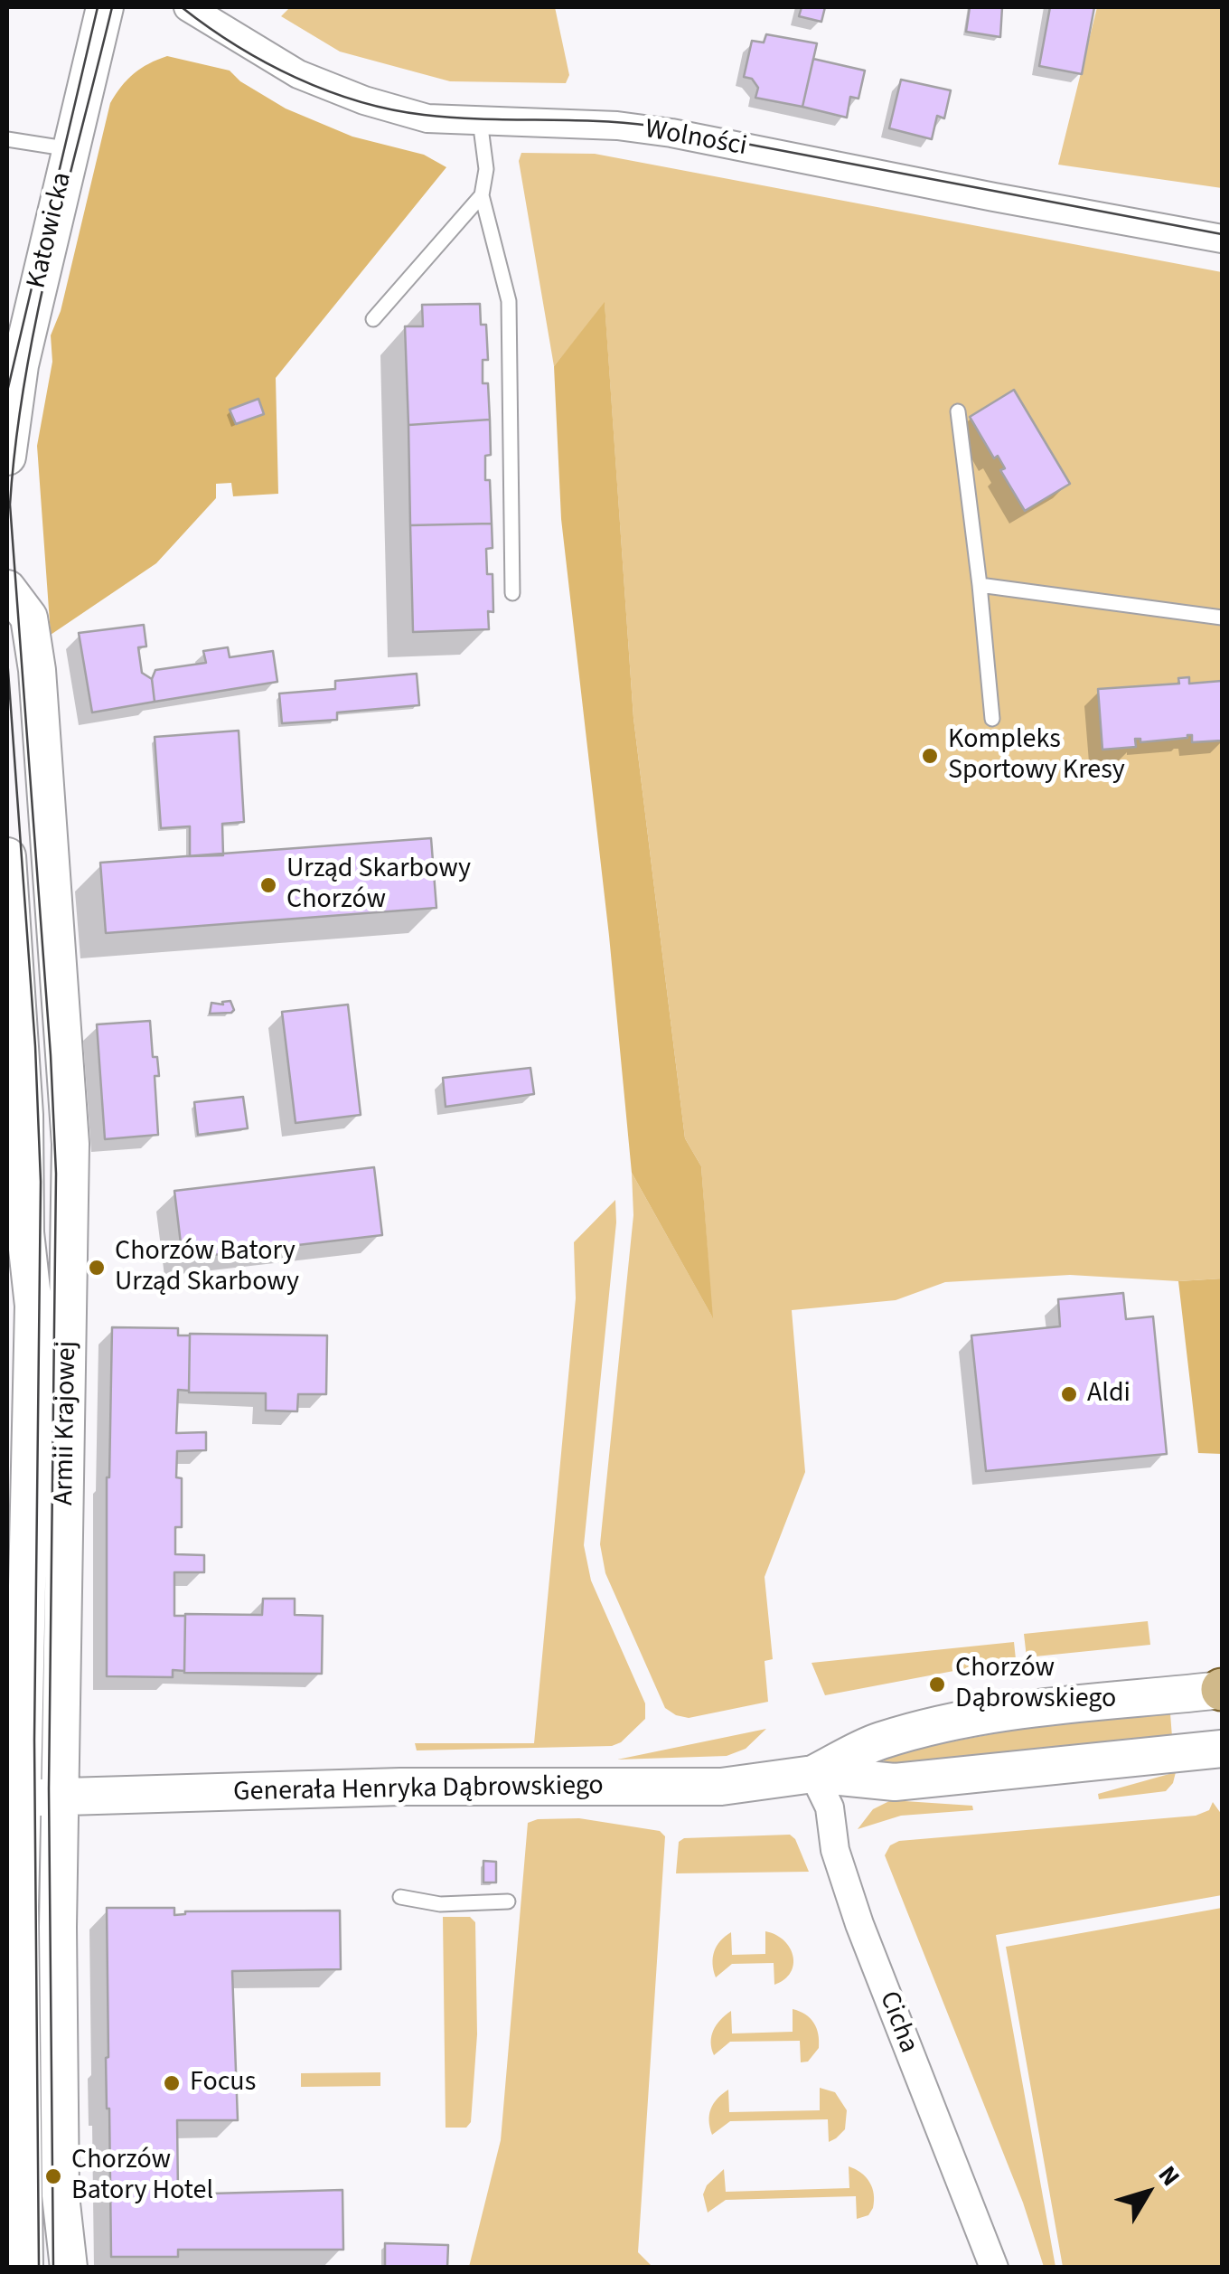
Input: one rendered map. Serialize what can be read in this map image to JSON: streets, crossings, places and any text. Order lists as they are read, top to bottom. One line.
{"streets":{"street":["Wolności","Katowicka","Armii Krajowej","Generała Henryka Dąbrowskiego","Cicha"]},"crossings":[["Armii Krajowej","Generała Henryka Dąbrowskiego"],["Generała Henryka Dąbrowskiego","Cicha"]],"places":["Kompleks Sportowy Kresy","Urząd Skarbowy Chorzów","Chorzów Batory Urząd Skarbowy","Aldi","Chorzów Dąbrowskiego","Focus","Chorzów Batory Hotel"],"north":"top right"}
